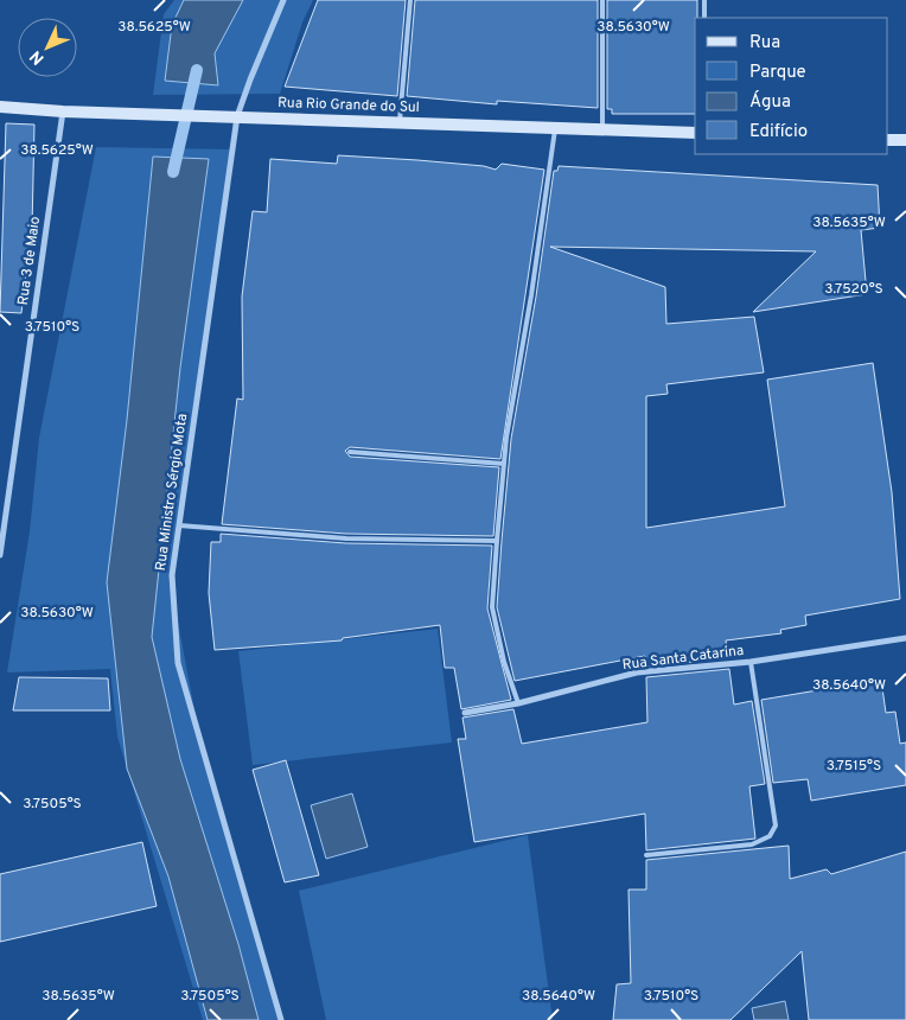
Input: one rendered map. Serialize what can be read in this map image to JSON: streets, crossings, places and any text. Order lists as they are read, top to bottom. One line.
{"streets":{"street":["Rua Rio Grande do Sul","Rua 3 de Maio","Rua Ministro Sérgio Mota","Rua Santa Catarina"]},"crossings":[["Rua Rio Grande do Sul","Rua 3 de Maio"],["Rua Rio Grande do Sul","Rua Ministro Sérgio Mota"]],"legend":["Rua","Parque","Água","Edifício"],"north":"bottom left","coordinates":["38.5625°W","38.5630°W","38.5635°W","3.7520°S","3.7510°S","38.5640°W","3.7515°S","3.7505°S"]}
